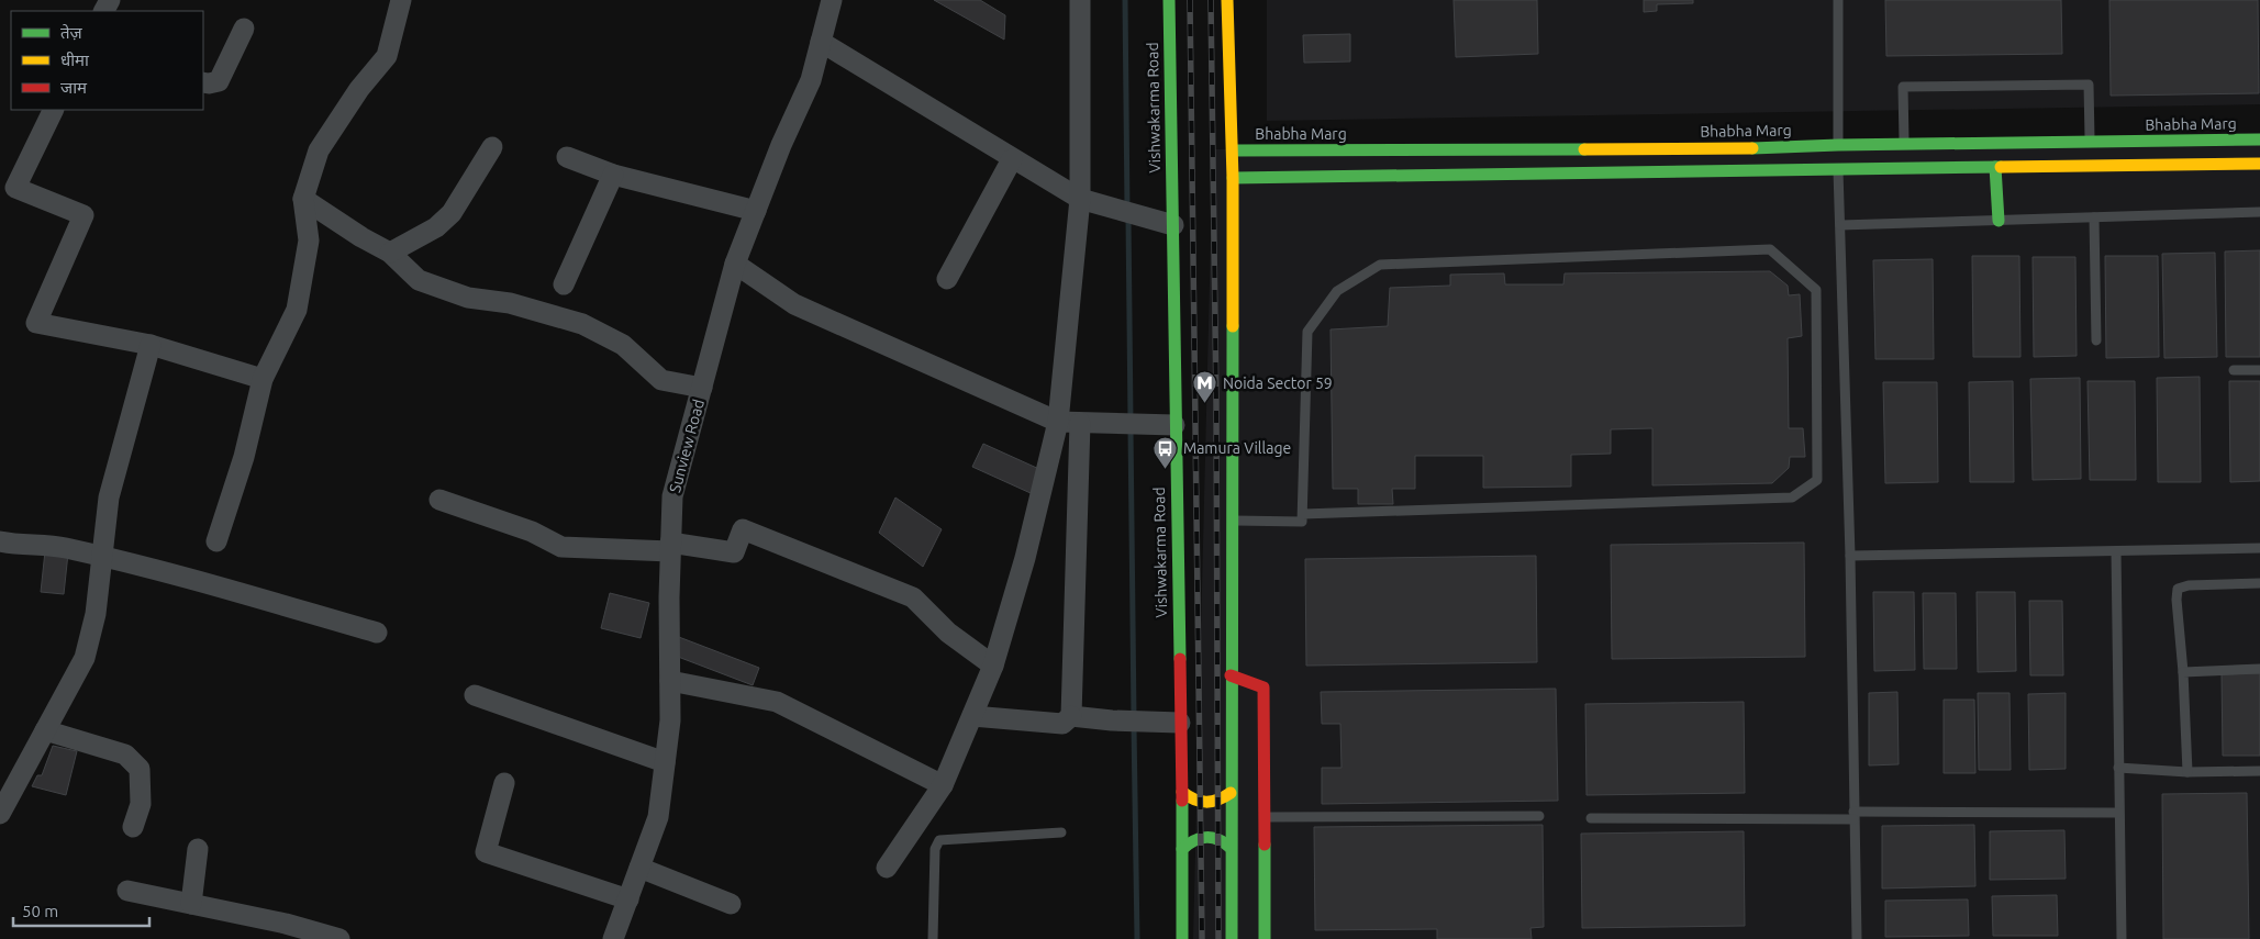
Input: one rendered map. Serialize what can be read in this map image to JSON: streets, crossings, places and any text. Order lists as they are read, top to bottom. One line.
{"streets":{"street":["Vishwakarma Road","Bhabha Marg","Sunview Road"]},"places":{"metro station":["Noida Sector 59"],"bus stop":["Mamura Village"]},"legend":["तेज़","धीमा","जाम"],"scale_bar":"50 m"}
